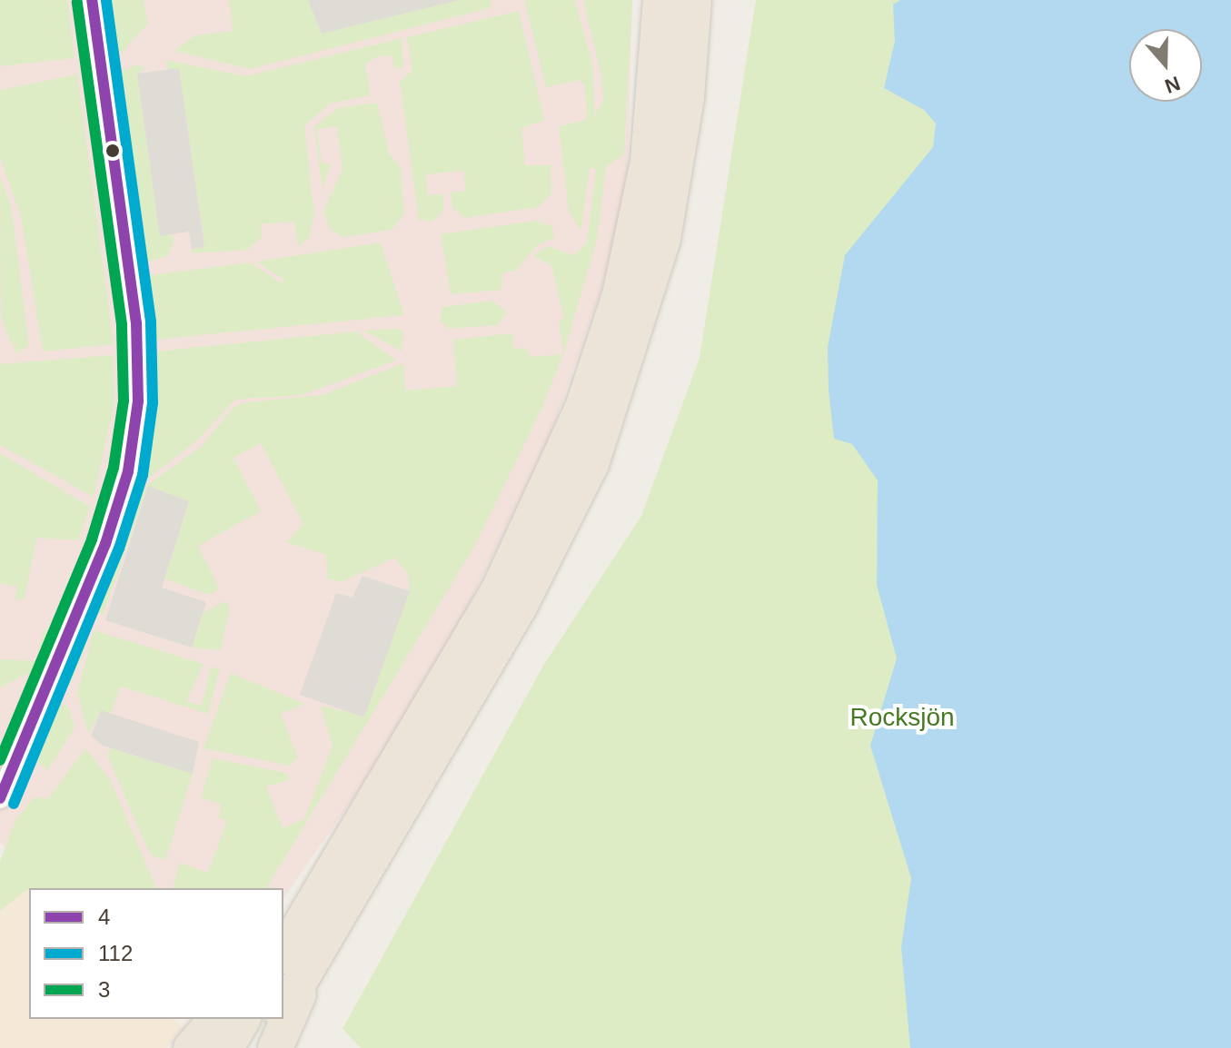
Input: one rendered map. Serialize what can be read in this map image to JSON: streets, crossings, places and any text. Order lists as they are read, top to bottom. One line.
{"parks":["Rocksjön"],"lines":["transit line 4","transit line 112","transit line 3"],"legend":["4","112","3"],"north":"bottom"}
